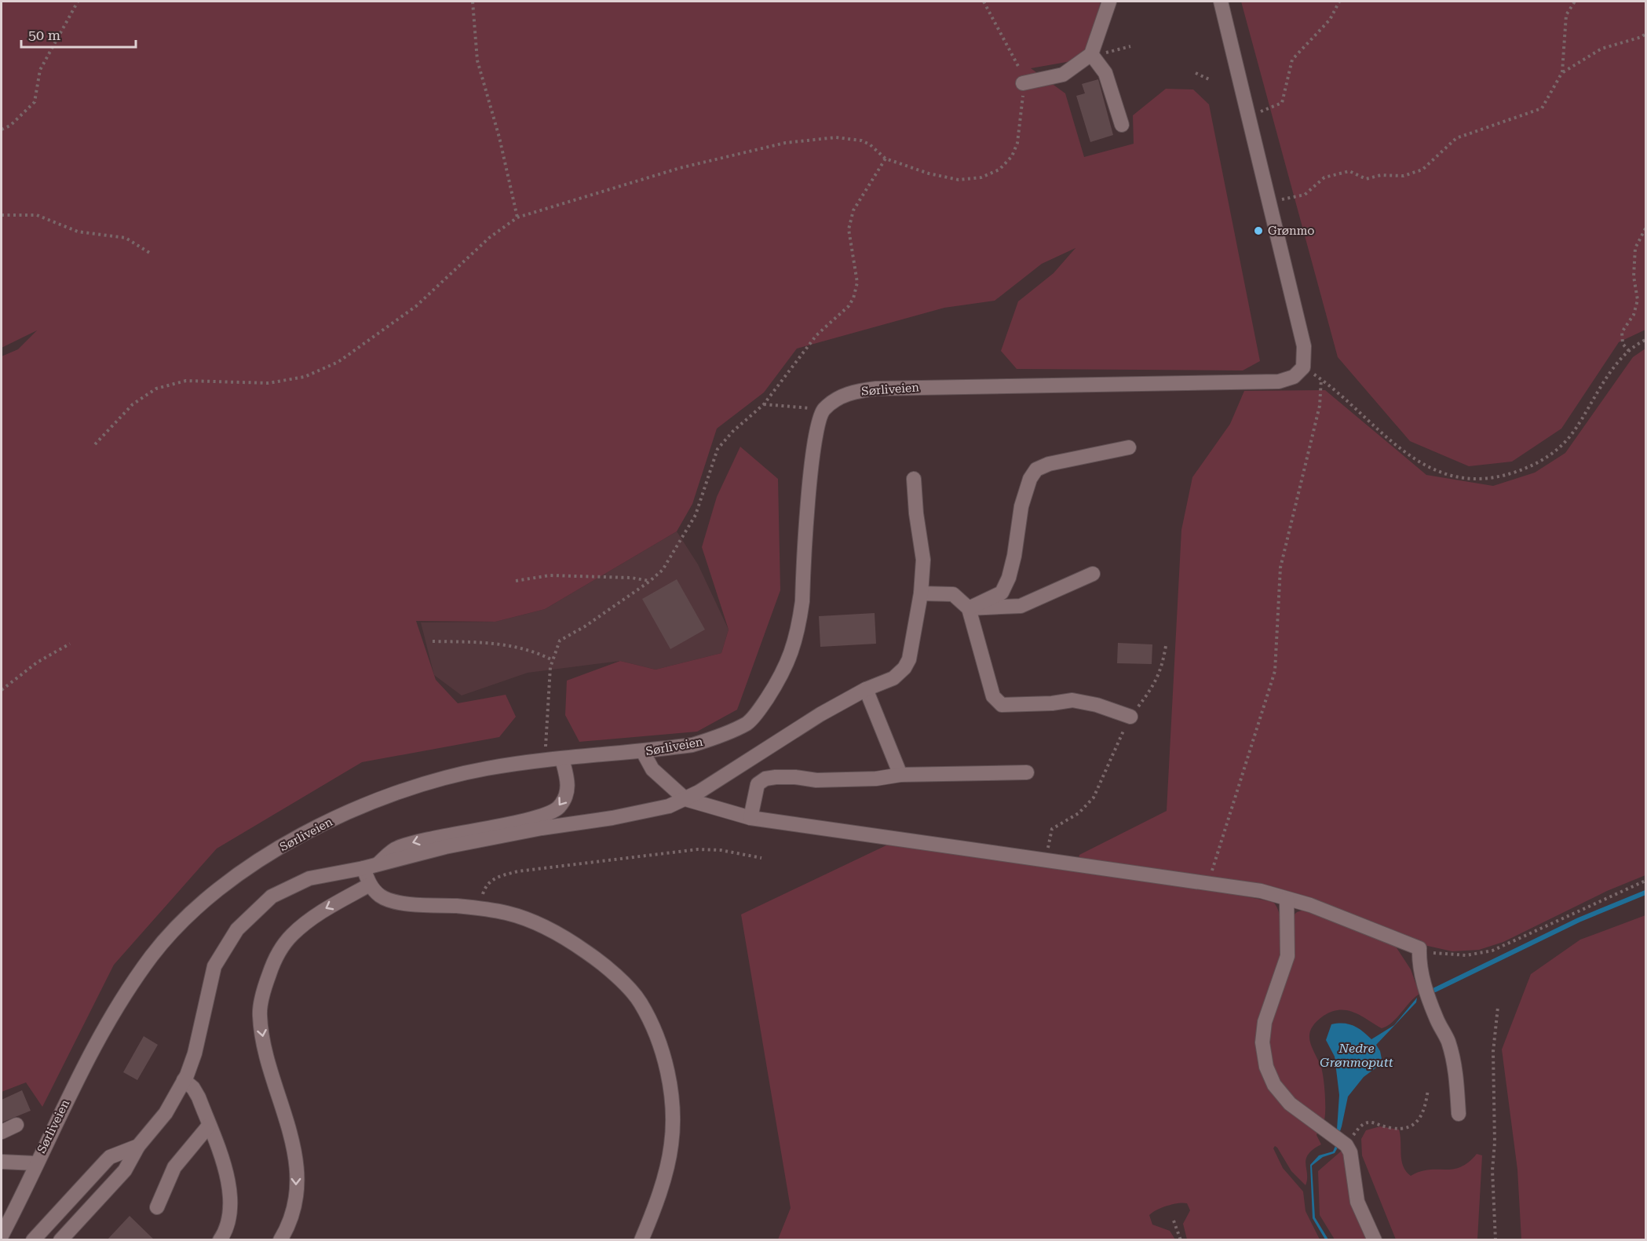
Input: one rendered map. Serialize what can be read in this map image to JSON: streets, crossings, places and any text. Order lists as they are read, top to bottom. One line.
{"streets":{"street":["Sørliveien"]},"water":["Nedre Grønmoputt"],"places":["Grønmo"],"scale_bar":"50 m"}
